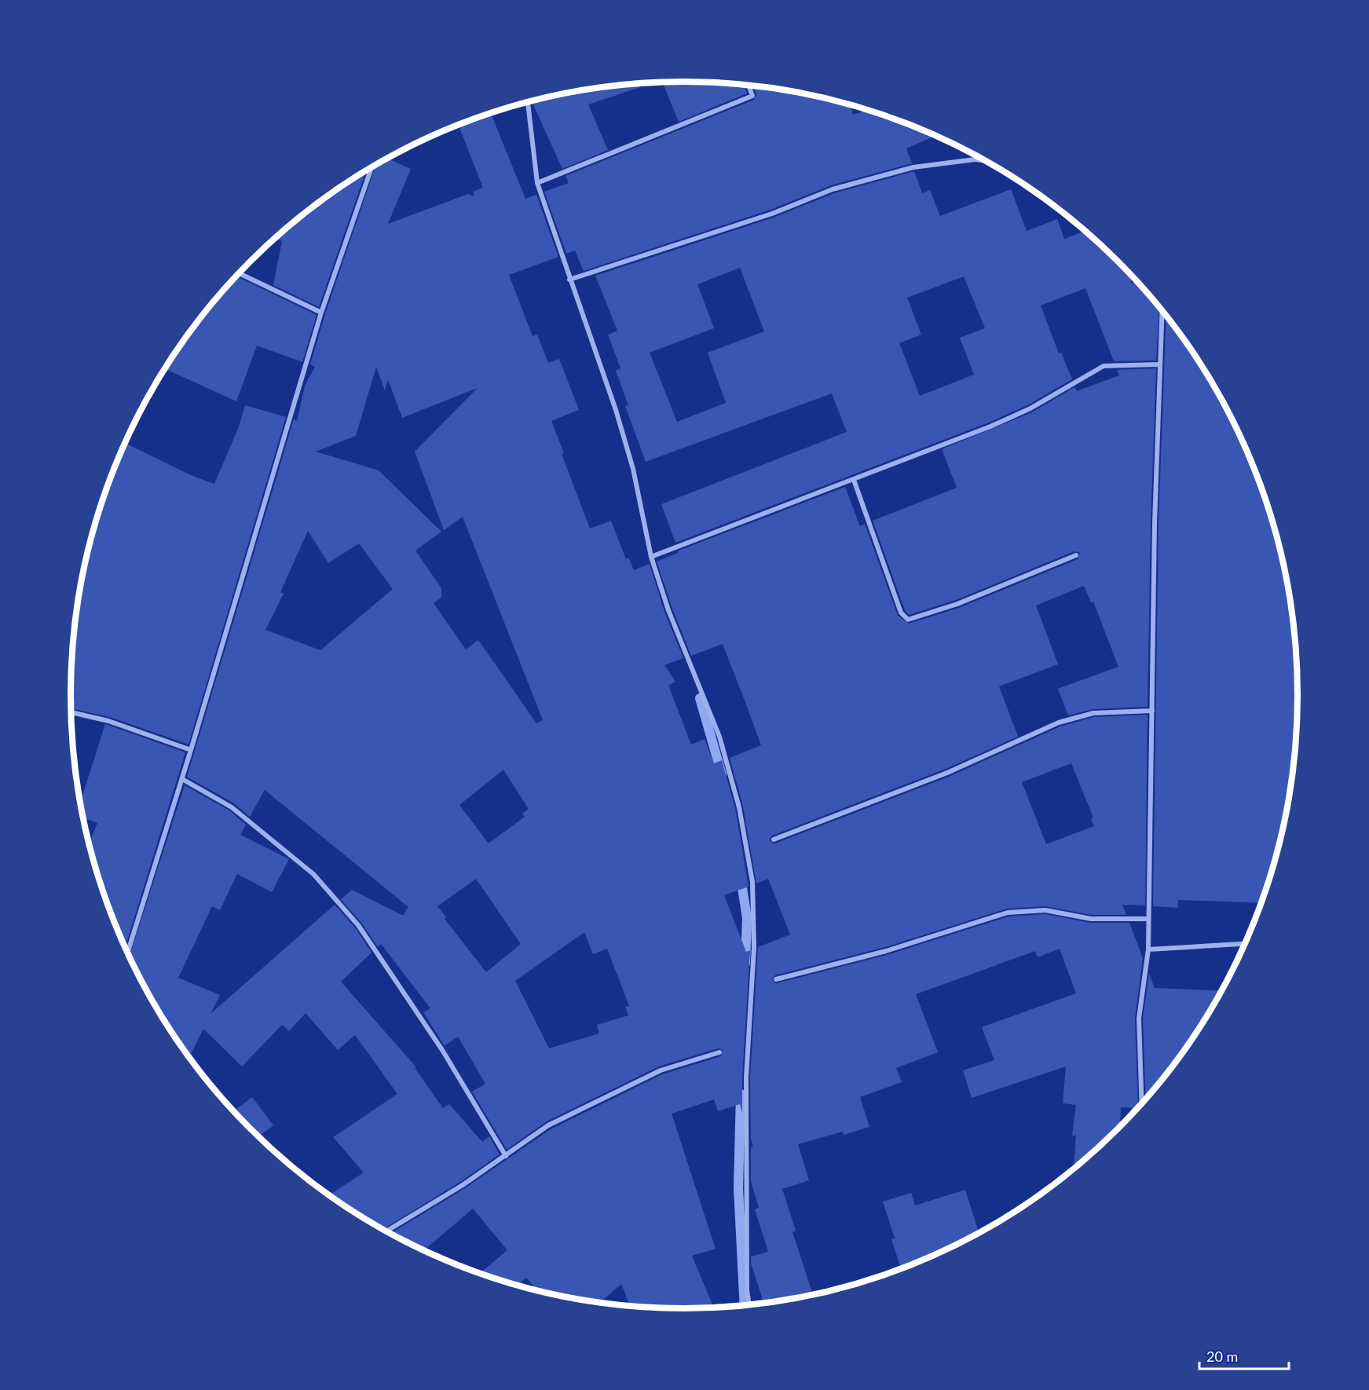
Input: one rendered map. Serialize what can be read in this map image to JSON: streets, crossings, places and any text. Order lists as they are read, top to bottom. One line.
{"scale_bar":"20 m"}
